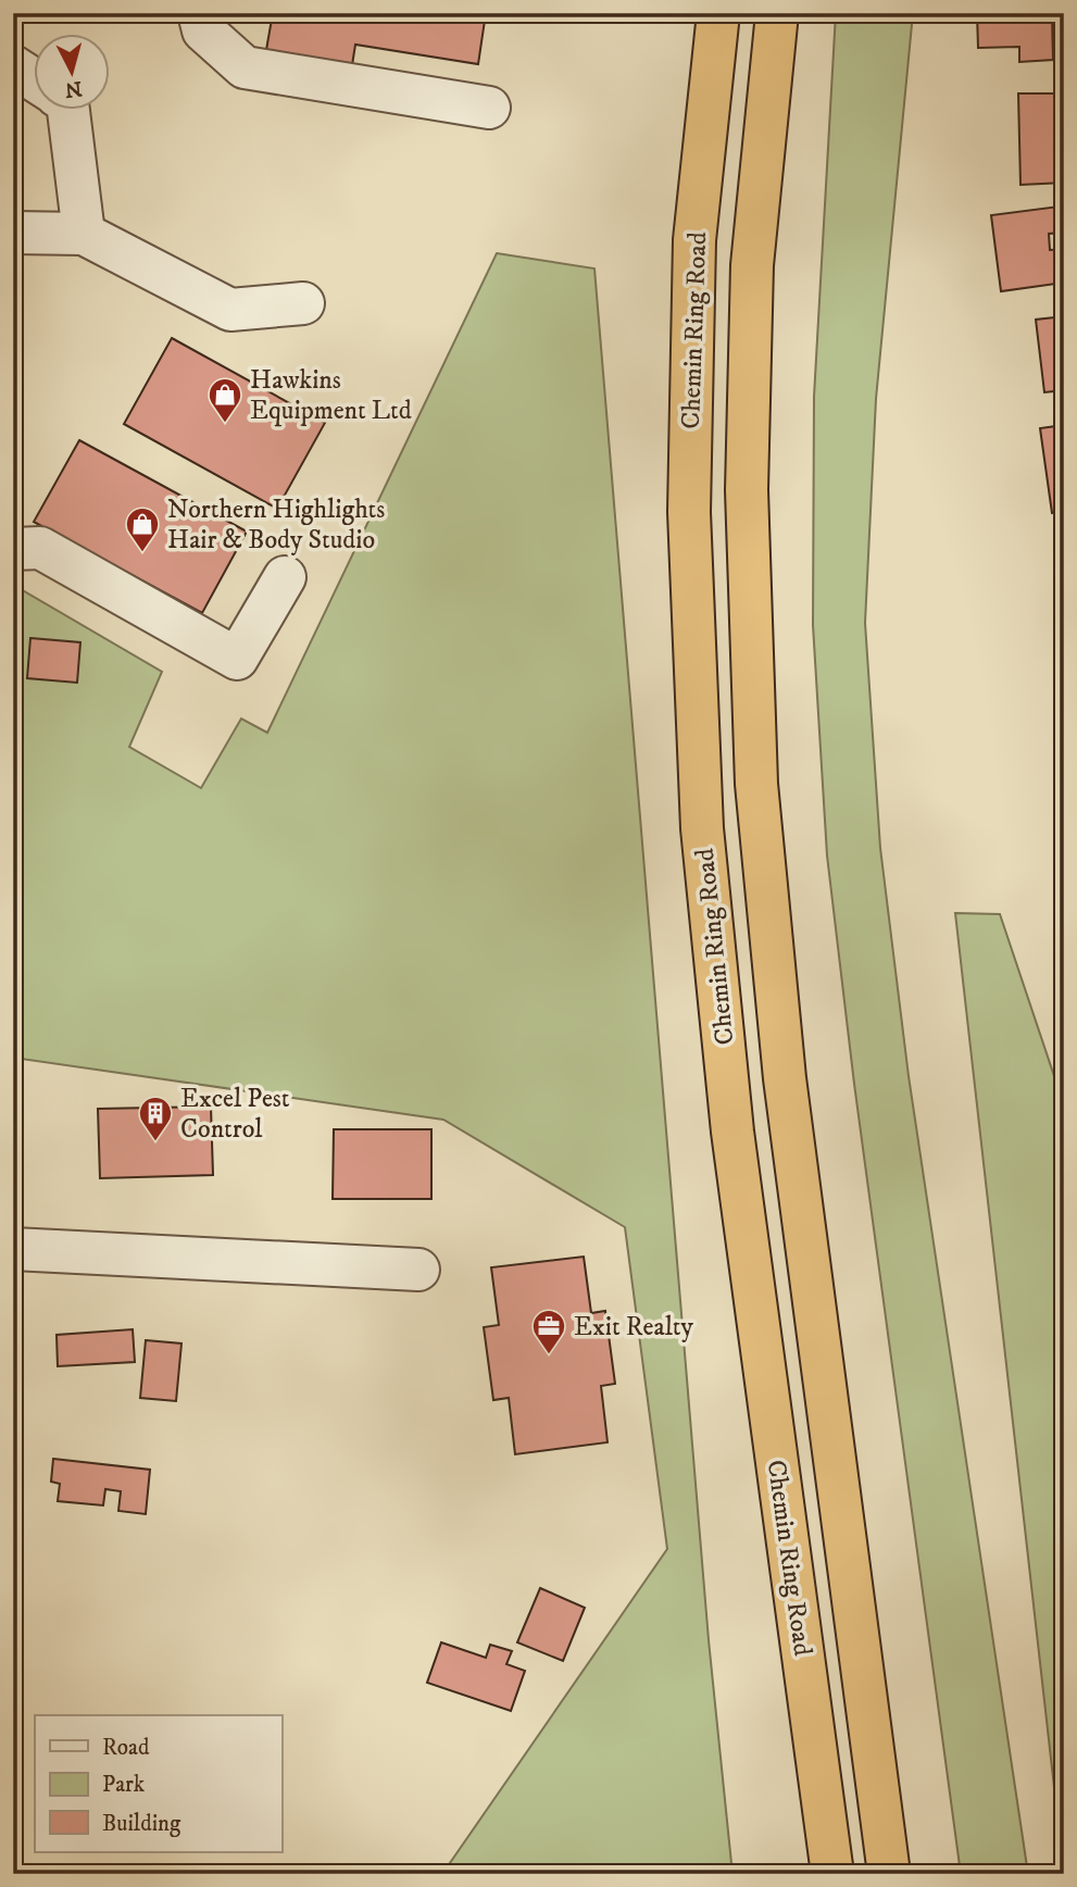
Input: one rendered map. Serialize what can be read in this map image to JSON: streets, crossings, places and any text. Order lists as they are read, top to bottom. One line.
{"streets":{"highway":["Chemin Ring Road"]},"places":{"shop":["Hawkins Equipment Ltd","Northern Highlights Hair & Body Studio"],"building":["Excel Pest Control"],"office":["Exit Realty"]},"legend":["Road","Park","Building"],"north":"bottom"}
